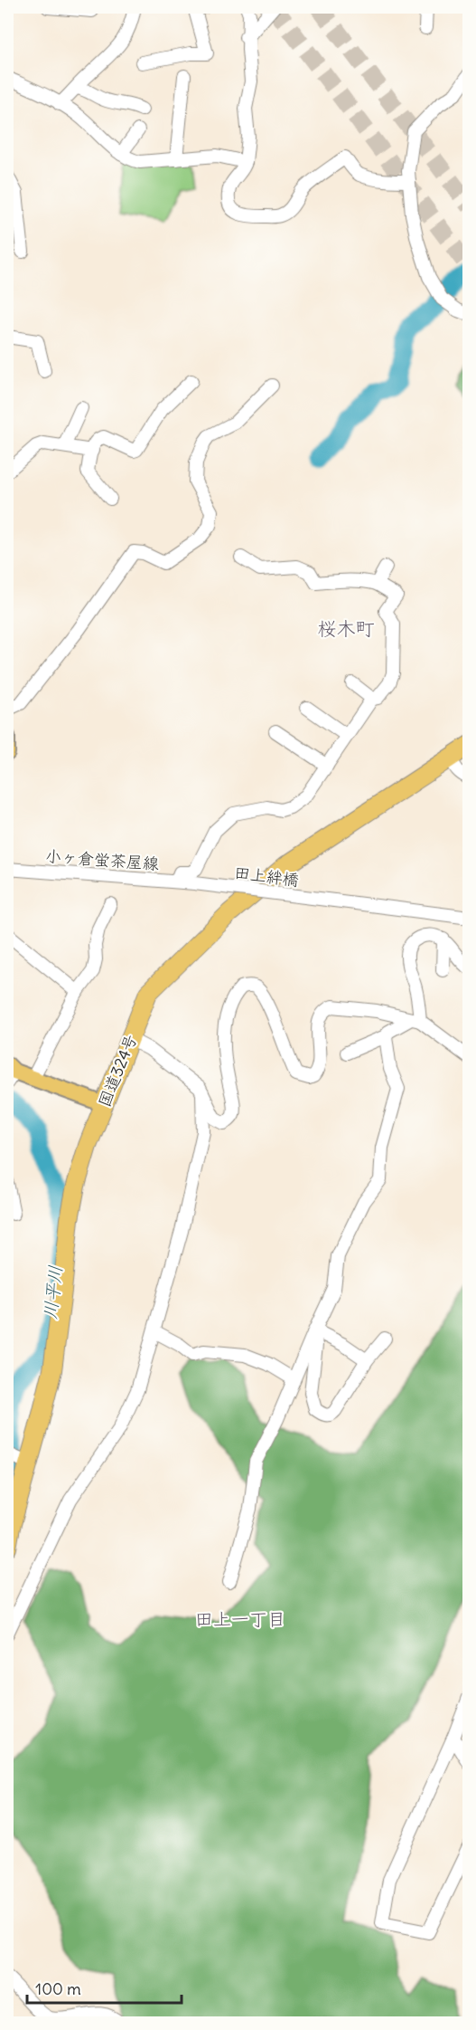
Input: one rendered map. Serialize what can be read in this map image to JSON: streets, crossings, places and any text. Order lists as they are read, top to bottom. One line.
{"streets":{"highway":["国道324号"],"street":["小ヶ倉蛍茶屋線","田上絆橋"]},"crossings":[["小ヶ倉蛍茶屋線","田上絆橋"]],"districts":["桜木町","田上一丁目"],"water":["川平川"],"scale_bar":"100 m"}
